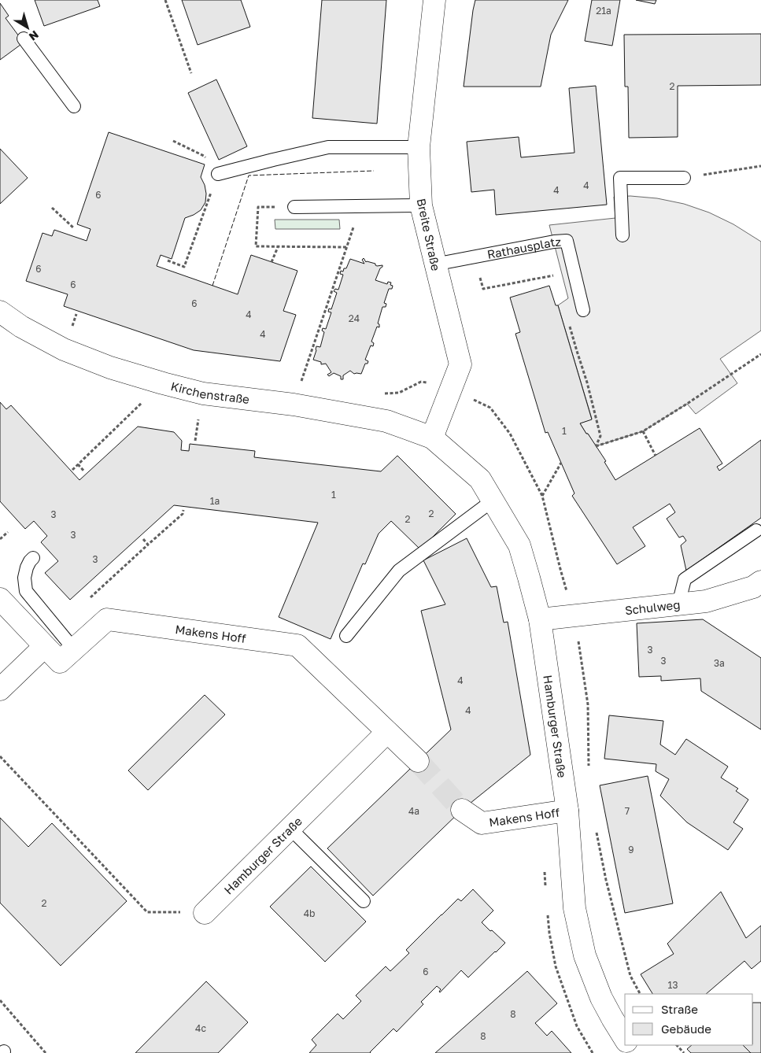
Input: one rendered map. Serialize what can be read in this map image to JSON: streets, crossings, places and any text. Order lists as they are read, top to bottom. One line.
{"streets":{"street":["Breite Straße","Kirchenstraße","Schulweg","Makens Hoff","Hamburger Straße"],"lane":["Rathausplatz"]},"crossings":[["Breite Straße","Rathausplatz"],["Breite Straße","Kirchenstraße"],["Breite Straße","Hamburger Straße"],["Kirchenstraße","Hamburger Straße"],["Schulweg","Hamburger Straße"],["Makens Hoff","Hamburger Straße"]],"house_numbers":["21a","2","4","4","6","6","6","6","4","24","4","1","1","1a","2","3","2","3","3","3","3","3a","4","4","4a","7","9","2","4b","6","13","8","4c","8"],"legend":["Straße","Gebäude"],"north":"bottom right"}
